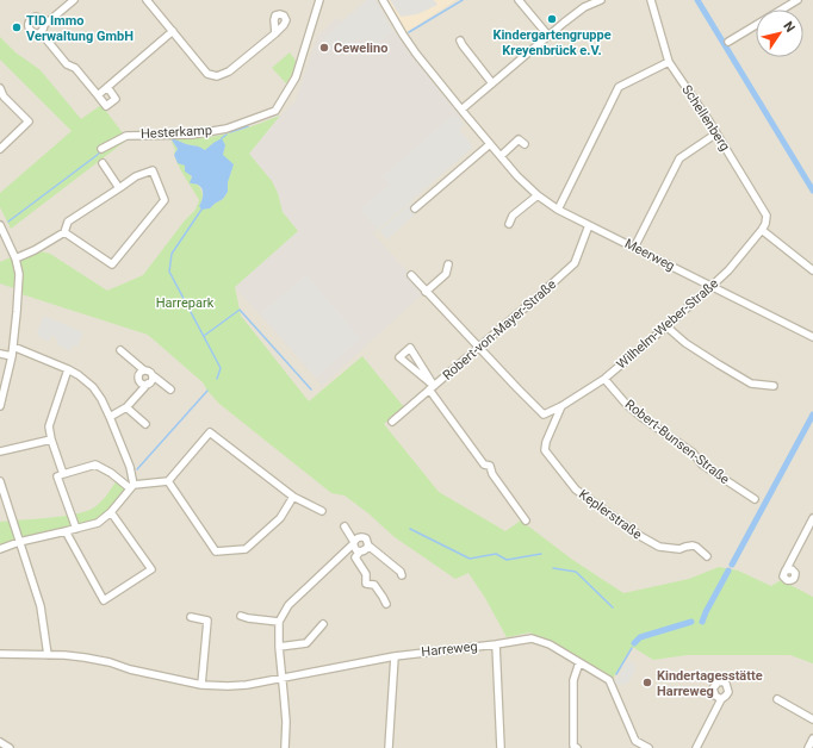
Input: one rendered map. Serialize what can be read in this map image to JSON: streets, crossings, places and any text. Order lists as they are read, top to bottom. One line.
{"streets":{"street":["Schellenberg","Hesterkamp","Meerweg","Wilhelm-Weber-Straße","Robert-von-Mayer-Straße","Robert-Bunsen-Straße","Keplerstraße","Harreweg"]},"crossings":[["Schellenberg","Wilhelm-Weber-Straße"],["Meerweg","Wilhelm-Weber-Straße"],["Meerweg","Robert-von-Mayer-Straße"],["Wilhelm-Weber-Straße","Robert-Bunsen-Straße"],["Wilhelm-Weber-Straße","Keplerstraße"]],"parks":["Harrepark"],"places":["Kindergartengruppe Kreyenbrück e.V.","TID Immo Verwaltung GmbH","Cewelino","Kindertagesstätte Harreweg"],"north":"top right"}
